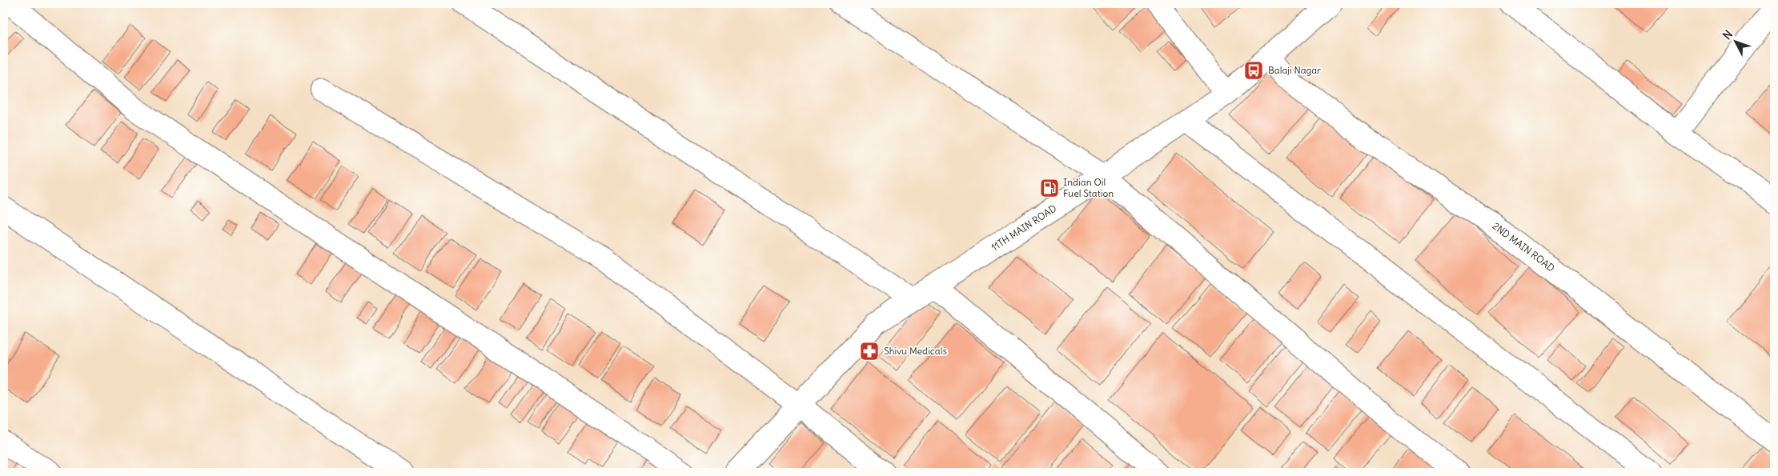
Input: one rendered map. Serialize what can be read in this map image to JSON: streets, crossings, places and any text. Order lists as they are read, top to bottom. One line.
{"streets":{"street":["11TH MAIN ROAD","2ND MAIN ROAD"]},"crossings":[["11TH MAIN ROAD","2ND MAIN ROAD"]],"places":{"bus stop":["Balaji Nagar"],"fuel station":["Indian Oil Fuel Station"],"pharmacy":["Shivu Medicals"]},"north":"top left"}
